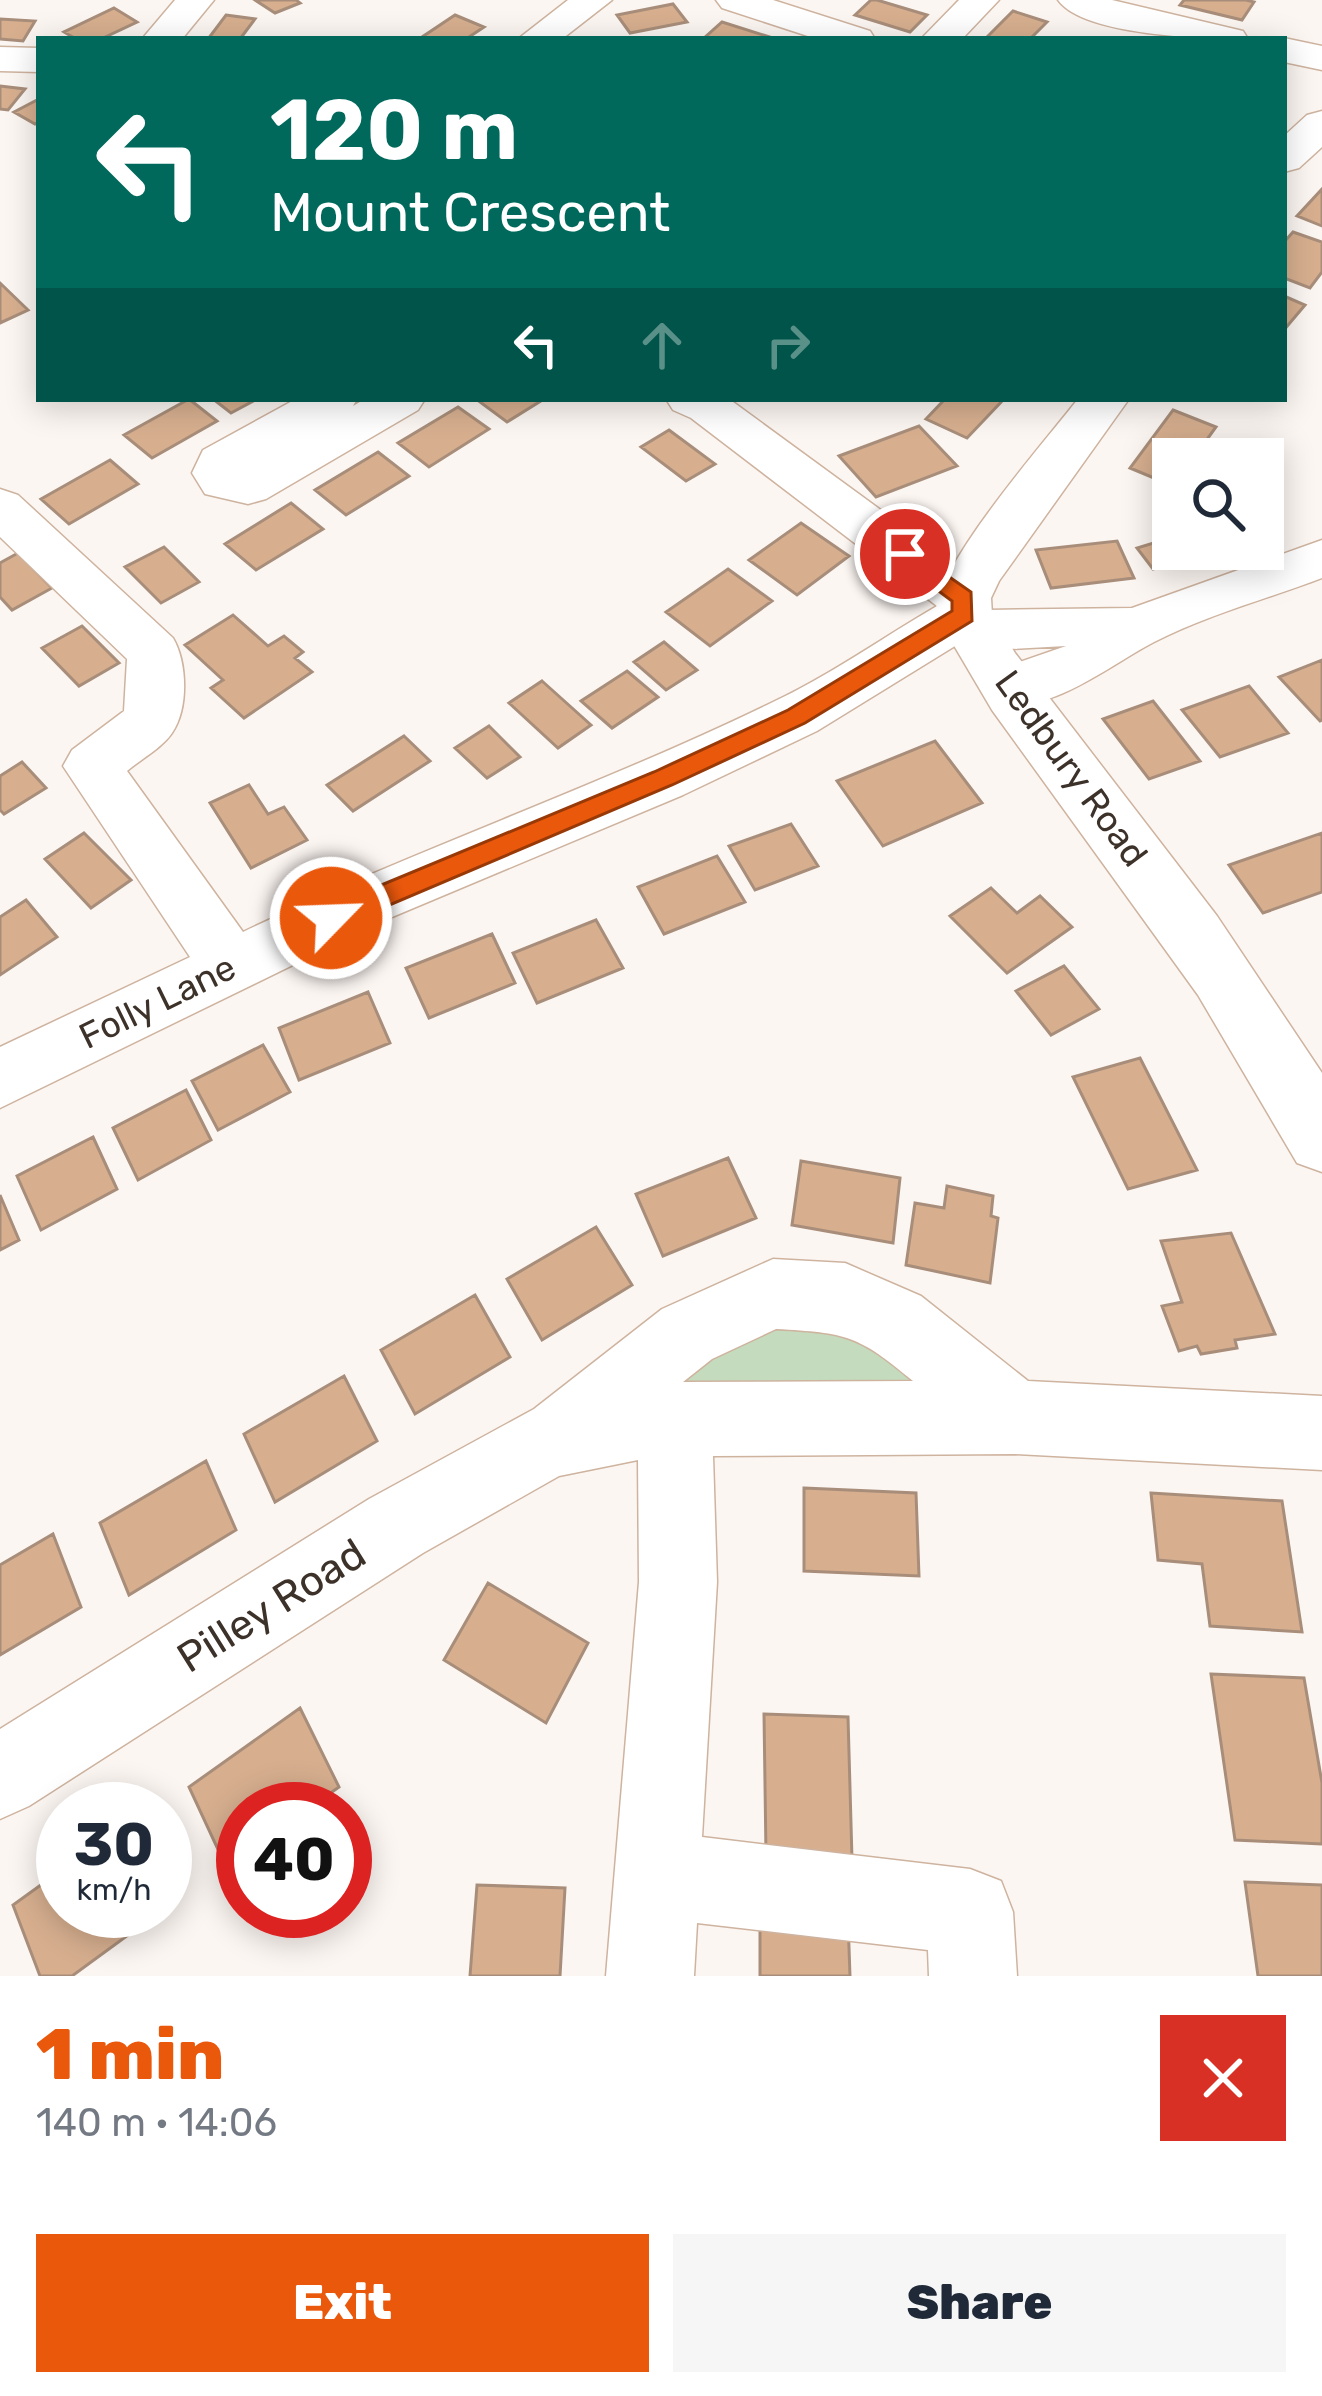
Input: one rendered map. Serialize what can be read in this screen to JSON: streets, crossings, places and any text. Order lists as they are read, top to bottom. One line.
{"streets":{"highway":["Ledbury Road"],"street":["Folly Lane","Pilley Road"]},"crossings":[["Ledbury Road","Folly Lane"]],"page":{"turn":["120 m","Mount Crescent"],"speed":"30 km/h","limit":"40","heading":["1 min","140 m · 14:06"],"buttons":["Exit","Share"]}}
